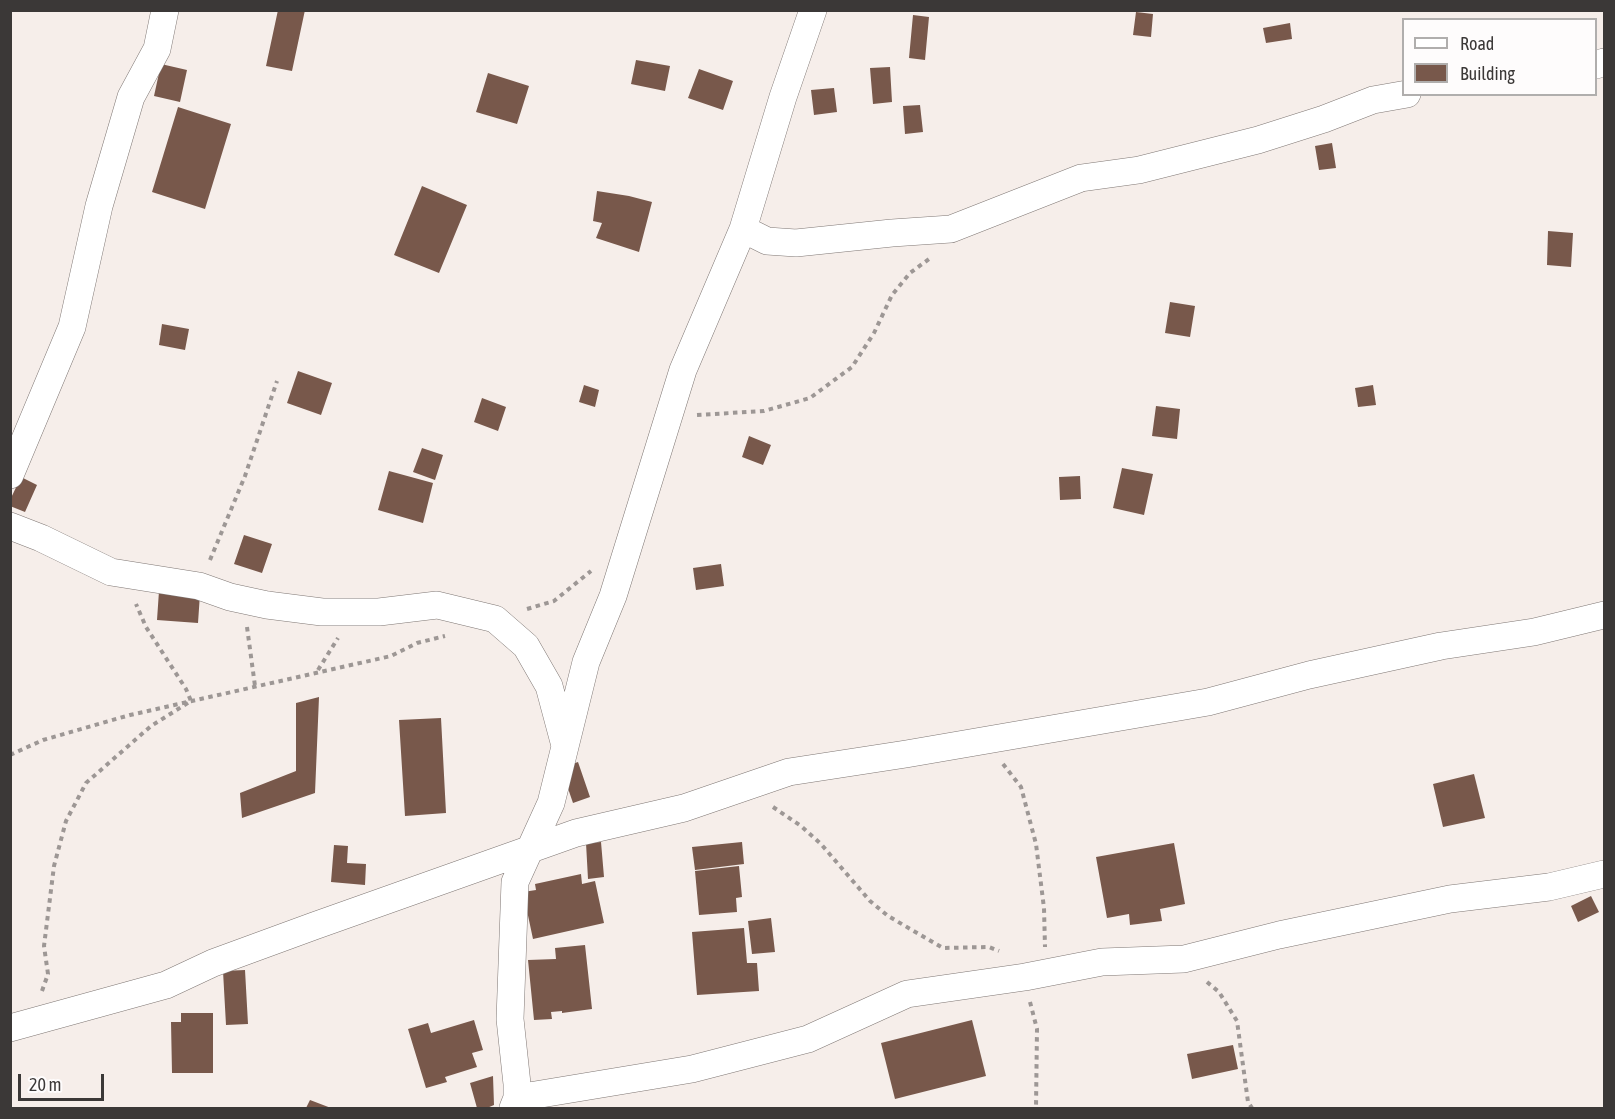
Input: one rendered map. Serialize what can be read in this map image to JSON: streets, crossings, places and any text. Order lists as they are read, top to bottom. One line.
{"legend":["Road","Building"],"scale_bar":"20 m"}
